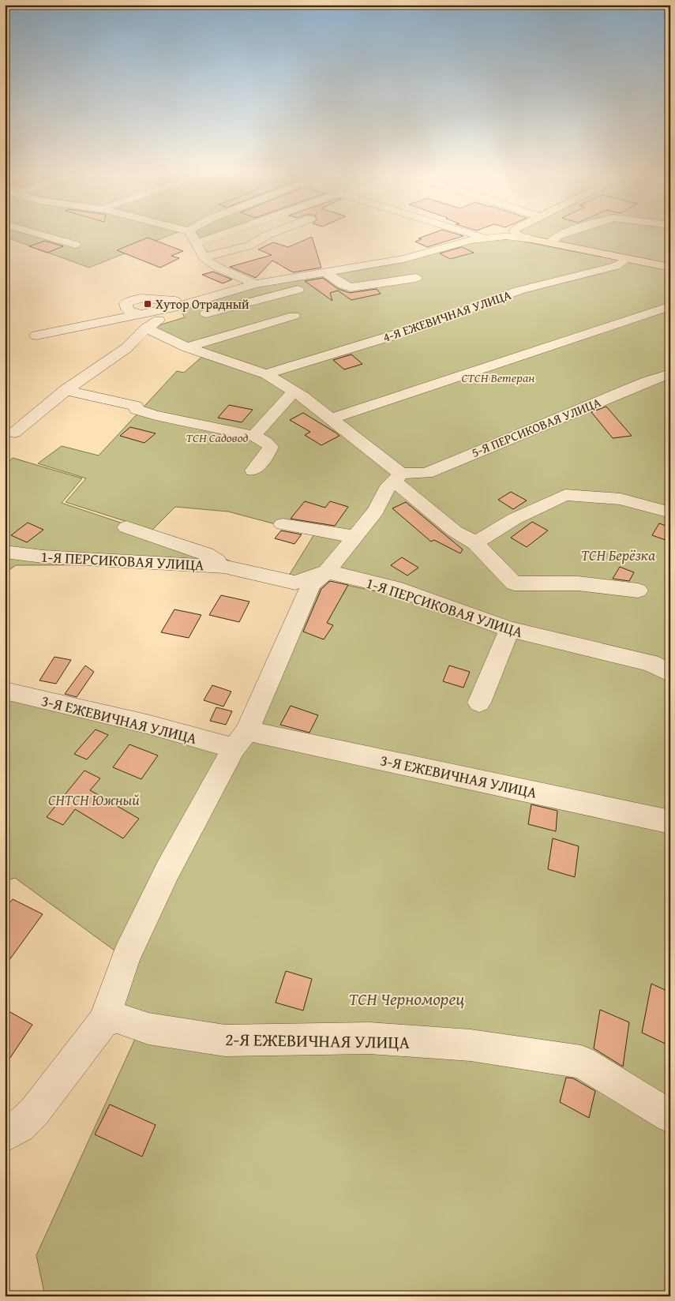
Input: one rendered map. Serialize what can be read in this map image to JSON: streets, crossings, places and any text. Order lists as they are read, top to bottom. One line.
{"streets":{"street":["4-Я ЕЖЕВИЧНАЯ УЛИЦА","5-Я ПЕРСИКОВАЯ УЛИЦА","1-Я ПЕРСИКОВАЯ УЛИЦА","3-Я ЕЖЕВИЧНАЯ УЛИЦА","2-Я ЕЖЕВИЧНАЯ УЛИЦА"]},"parks":["СТСН Ветеран","ТСН Садовод","ТСН Берёзка","СНТСН Южный","ТСН Черноморец"],"places":{"transit":["Хутор Отрадный"]}}
